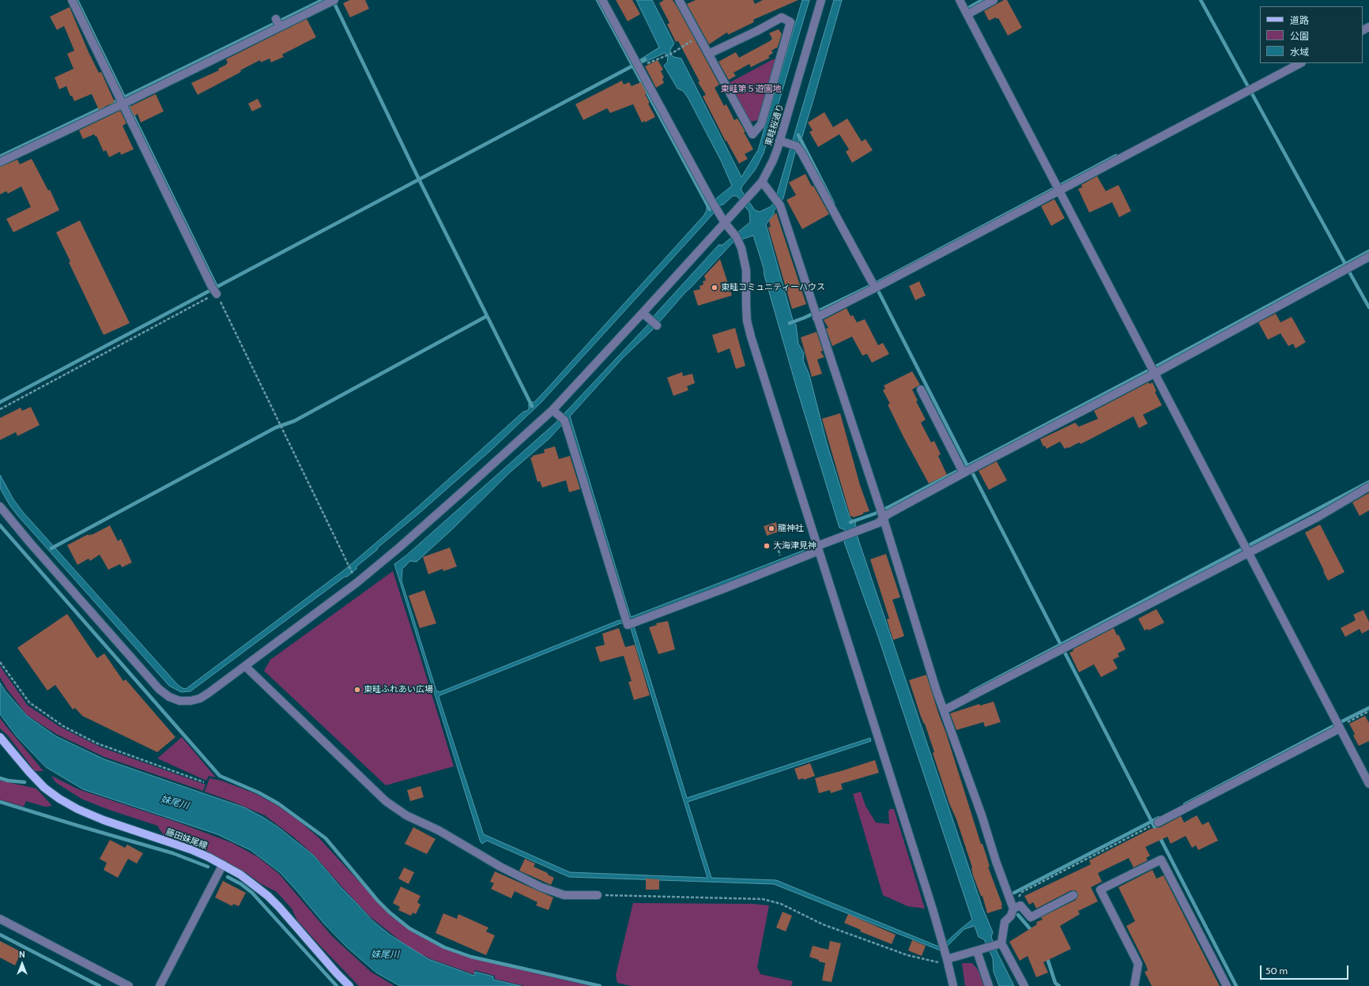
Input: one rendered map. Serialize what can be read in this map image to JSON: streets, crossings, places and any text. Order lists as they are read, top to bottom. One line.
{"streets":{"main road":["藤田妹尾線"],"street":["東畦桜通り"]},"water":["妹尾川"],"parks":["東畦第５遊園地"],"places":["東畦コミュニティーハウス","龍神社","大海津見神","東畦ふれあい広場"],"legend":["道路","公園","水域"],"scale_bar":"50 m","north":"top"}
